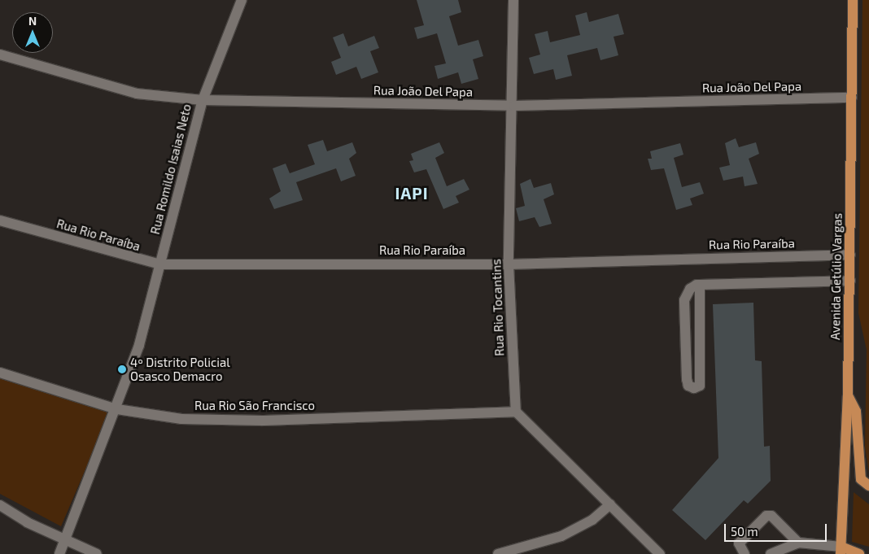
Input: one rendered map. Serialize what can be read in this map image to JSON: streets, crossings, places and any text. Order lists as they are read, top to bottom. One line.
{"streets":{"main road":["Avenida Getúlio Vargas"],"street":["Rua João Del Papa","Rua Romildo Isaias Neto","Rua Rio Paraíba","Rua Rio Tocantins","Rua Rio São Francisco"]},"crossings":[["Rua João Del Papa","Rua Romildo Isaias Neto"],["Rua João Del Papa","Avenida Getúlio Vargas"],["Rua João Del Papa","Rua Rio Tocantins"],["Rua Romildo Isaias Neto","Rua Rio Paraíba"],["Rua Romildo Isaias Neto","Rua Rio São Francisco"],["Rua Rio Paraíba","Avenida Getúlio Vargas"],["Rua Rio Paraíba","Rua Rio Tocantins"],["Rua Rio Tocantins","Rua Rio São Francisco"]],"districts":["IAPI"],"places":["4º Distrito Policial Osasco Demacro"],"scale_bar":"50 m","north":"top"}
